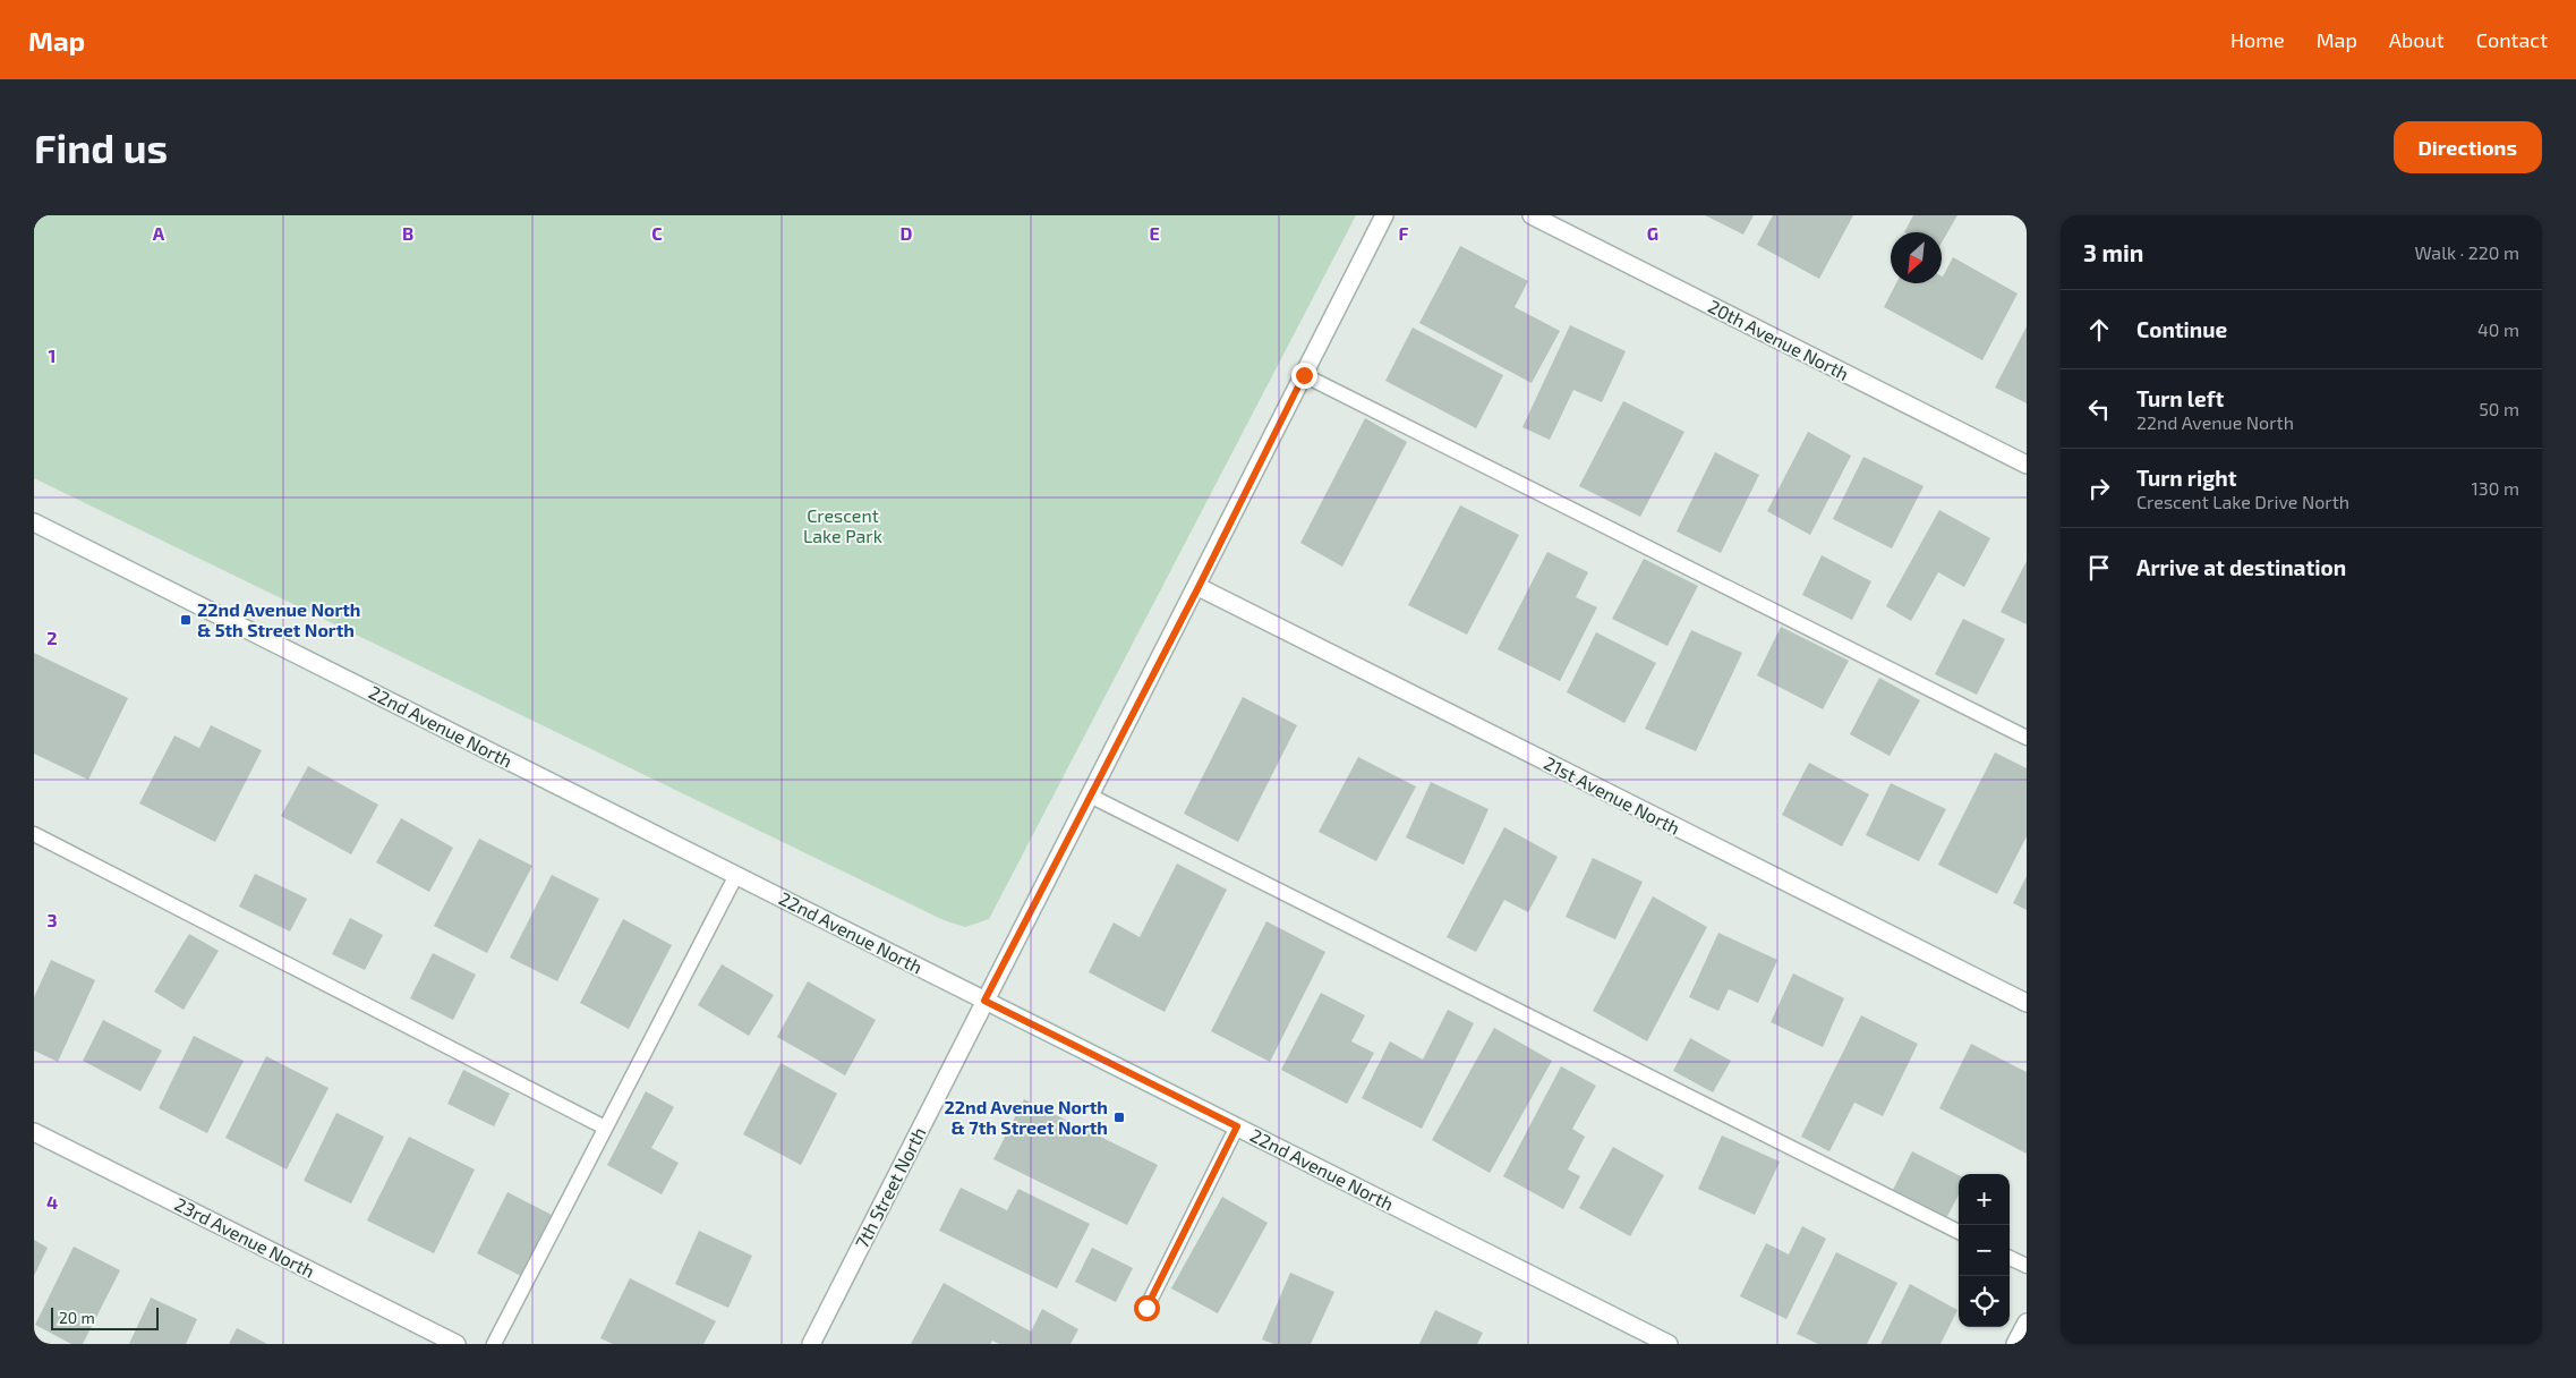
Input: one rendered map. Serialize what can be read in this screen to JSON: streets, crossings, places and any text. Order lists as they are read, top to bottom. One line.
{"streets":{"street":["20th Avenue North","22nd Avenue North","21st Avenue North","7th Street North","23rd Avenue North"]},"crossings":[["22nd Avenue North","7th Street North"],["21st Avenue North","7th Street North"]],"parks":["Crescent Lake Park"],"places":{"transit":["22nd Avenue North & 5th Street North","22nd Avenue North & 7th Street North"]},"scale_bar":"20 m","north":"bottom left","page":{"header":"Map","nav":["Home","Map","About","Contact"],"buttons":"Directions","title":"Find us","heading":["3 min","Walk · 220 m"],"list":[["Continue","40 m"],["Turn left","22nd Avenue North","50 m"],["Turn right","Crescent Lake Drive North","130 m"],"Arrive at destination"],"map_buttons":["+","−"],"scale":"20 m"},"grid":{"columns":["A","B","C","D","E","F","G"],"rows":["1","2","3","4"]}}
